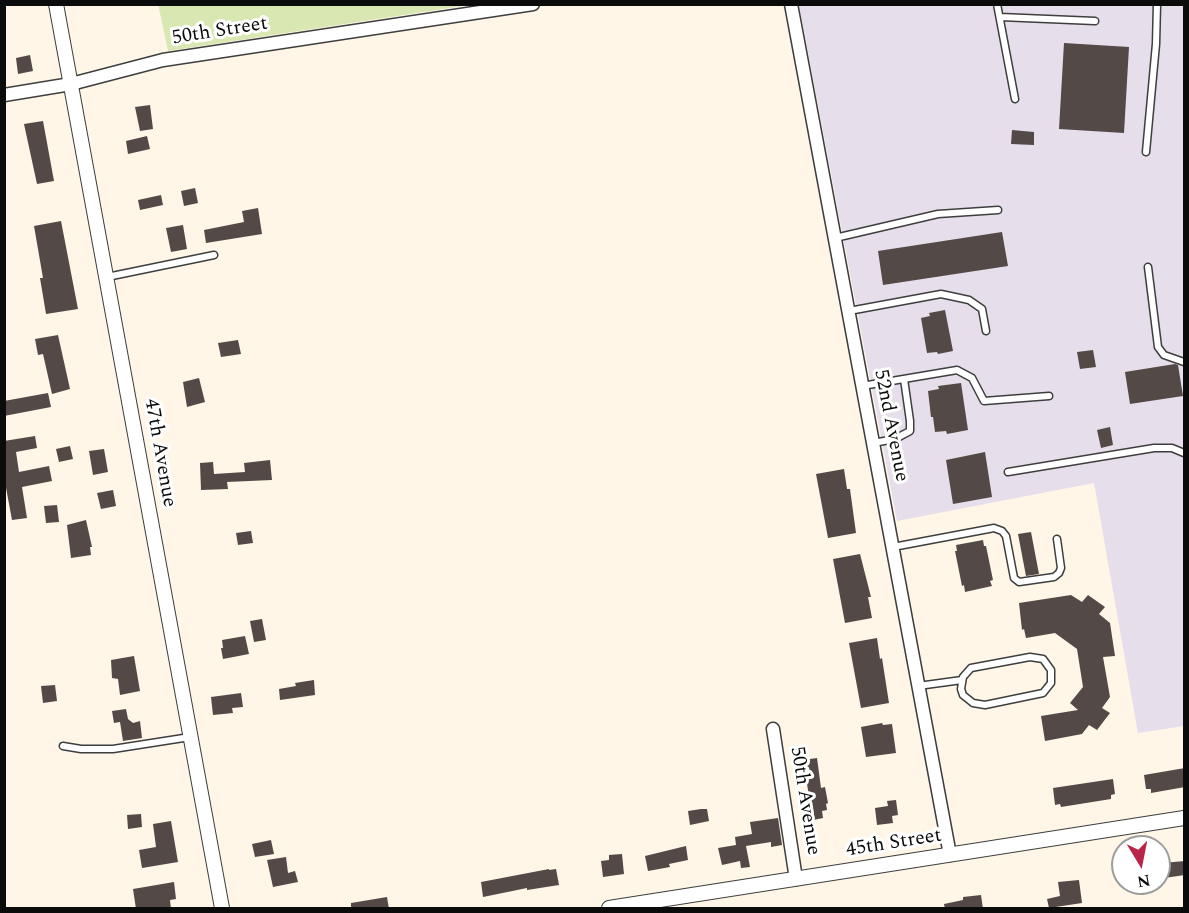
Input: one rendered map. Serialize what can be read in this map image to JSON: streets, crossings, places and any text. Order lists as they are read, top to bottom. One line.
{"streets":{"street":["50th Street","52nd Avenue","47th Avenue","50th Avenue","45th Street"]},"crossings":[["50th Street","47th Avenue"],["52nd Avenue","45th Street"],["50th Avenue","45th Street"]],"north":"bottom"}
